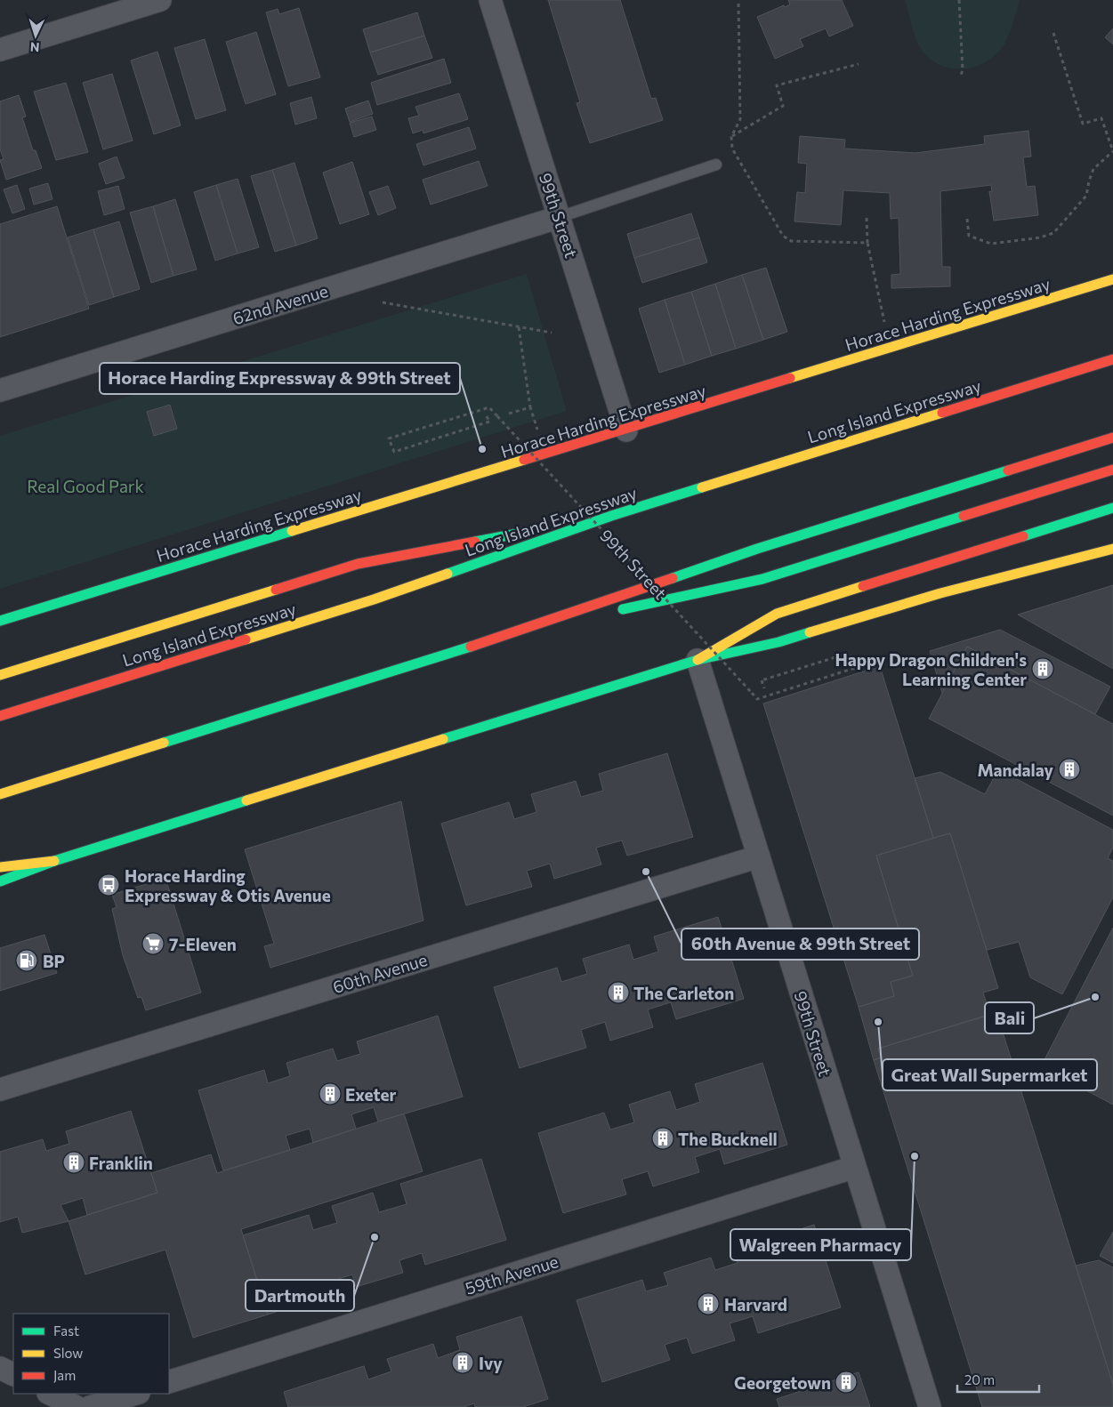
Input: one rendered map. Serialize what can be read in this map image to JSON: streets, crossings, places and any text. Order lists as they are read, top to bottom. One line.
{"streets":{"main road":["Horace Harding Expressway","Long Island Expressway"],"street":["99th Street","62nd Avenue","60th Avenue","59th Avenue"]},"crossings":[["99th Street","62nd Avenue"],["99th Street","Horace Harding Expressway"],["99th Street","60th Avenue"],["99th Street","59th Avenue"]],"parks":["Real Good Park"],"places":{"other":["Horace Harding Expressway & 99th Street","60th Avenue & 99th Street","Bali","Great Wall Supermarket","Walgreen Pharmacy","Dartmouth"],"building":["Happy Dragon Children's Learning Center","Mandalay","The Carleton","Exeter","The Bucknell","Franklin","Harvard","Ivy","Georgetown"],"bus stop":["Horace Harding Expressway & Otis Avenue"],"supermarket":["7-Eleven"],"fuel station":["BP"]},"legend":["Fast","Slow","Jam"],"scale_bar":"20 m","north":"bottom"}
